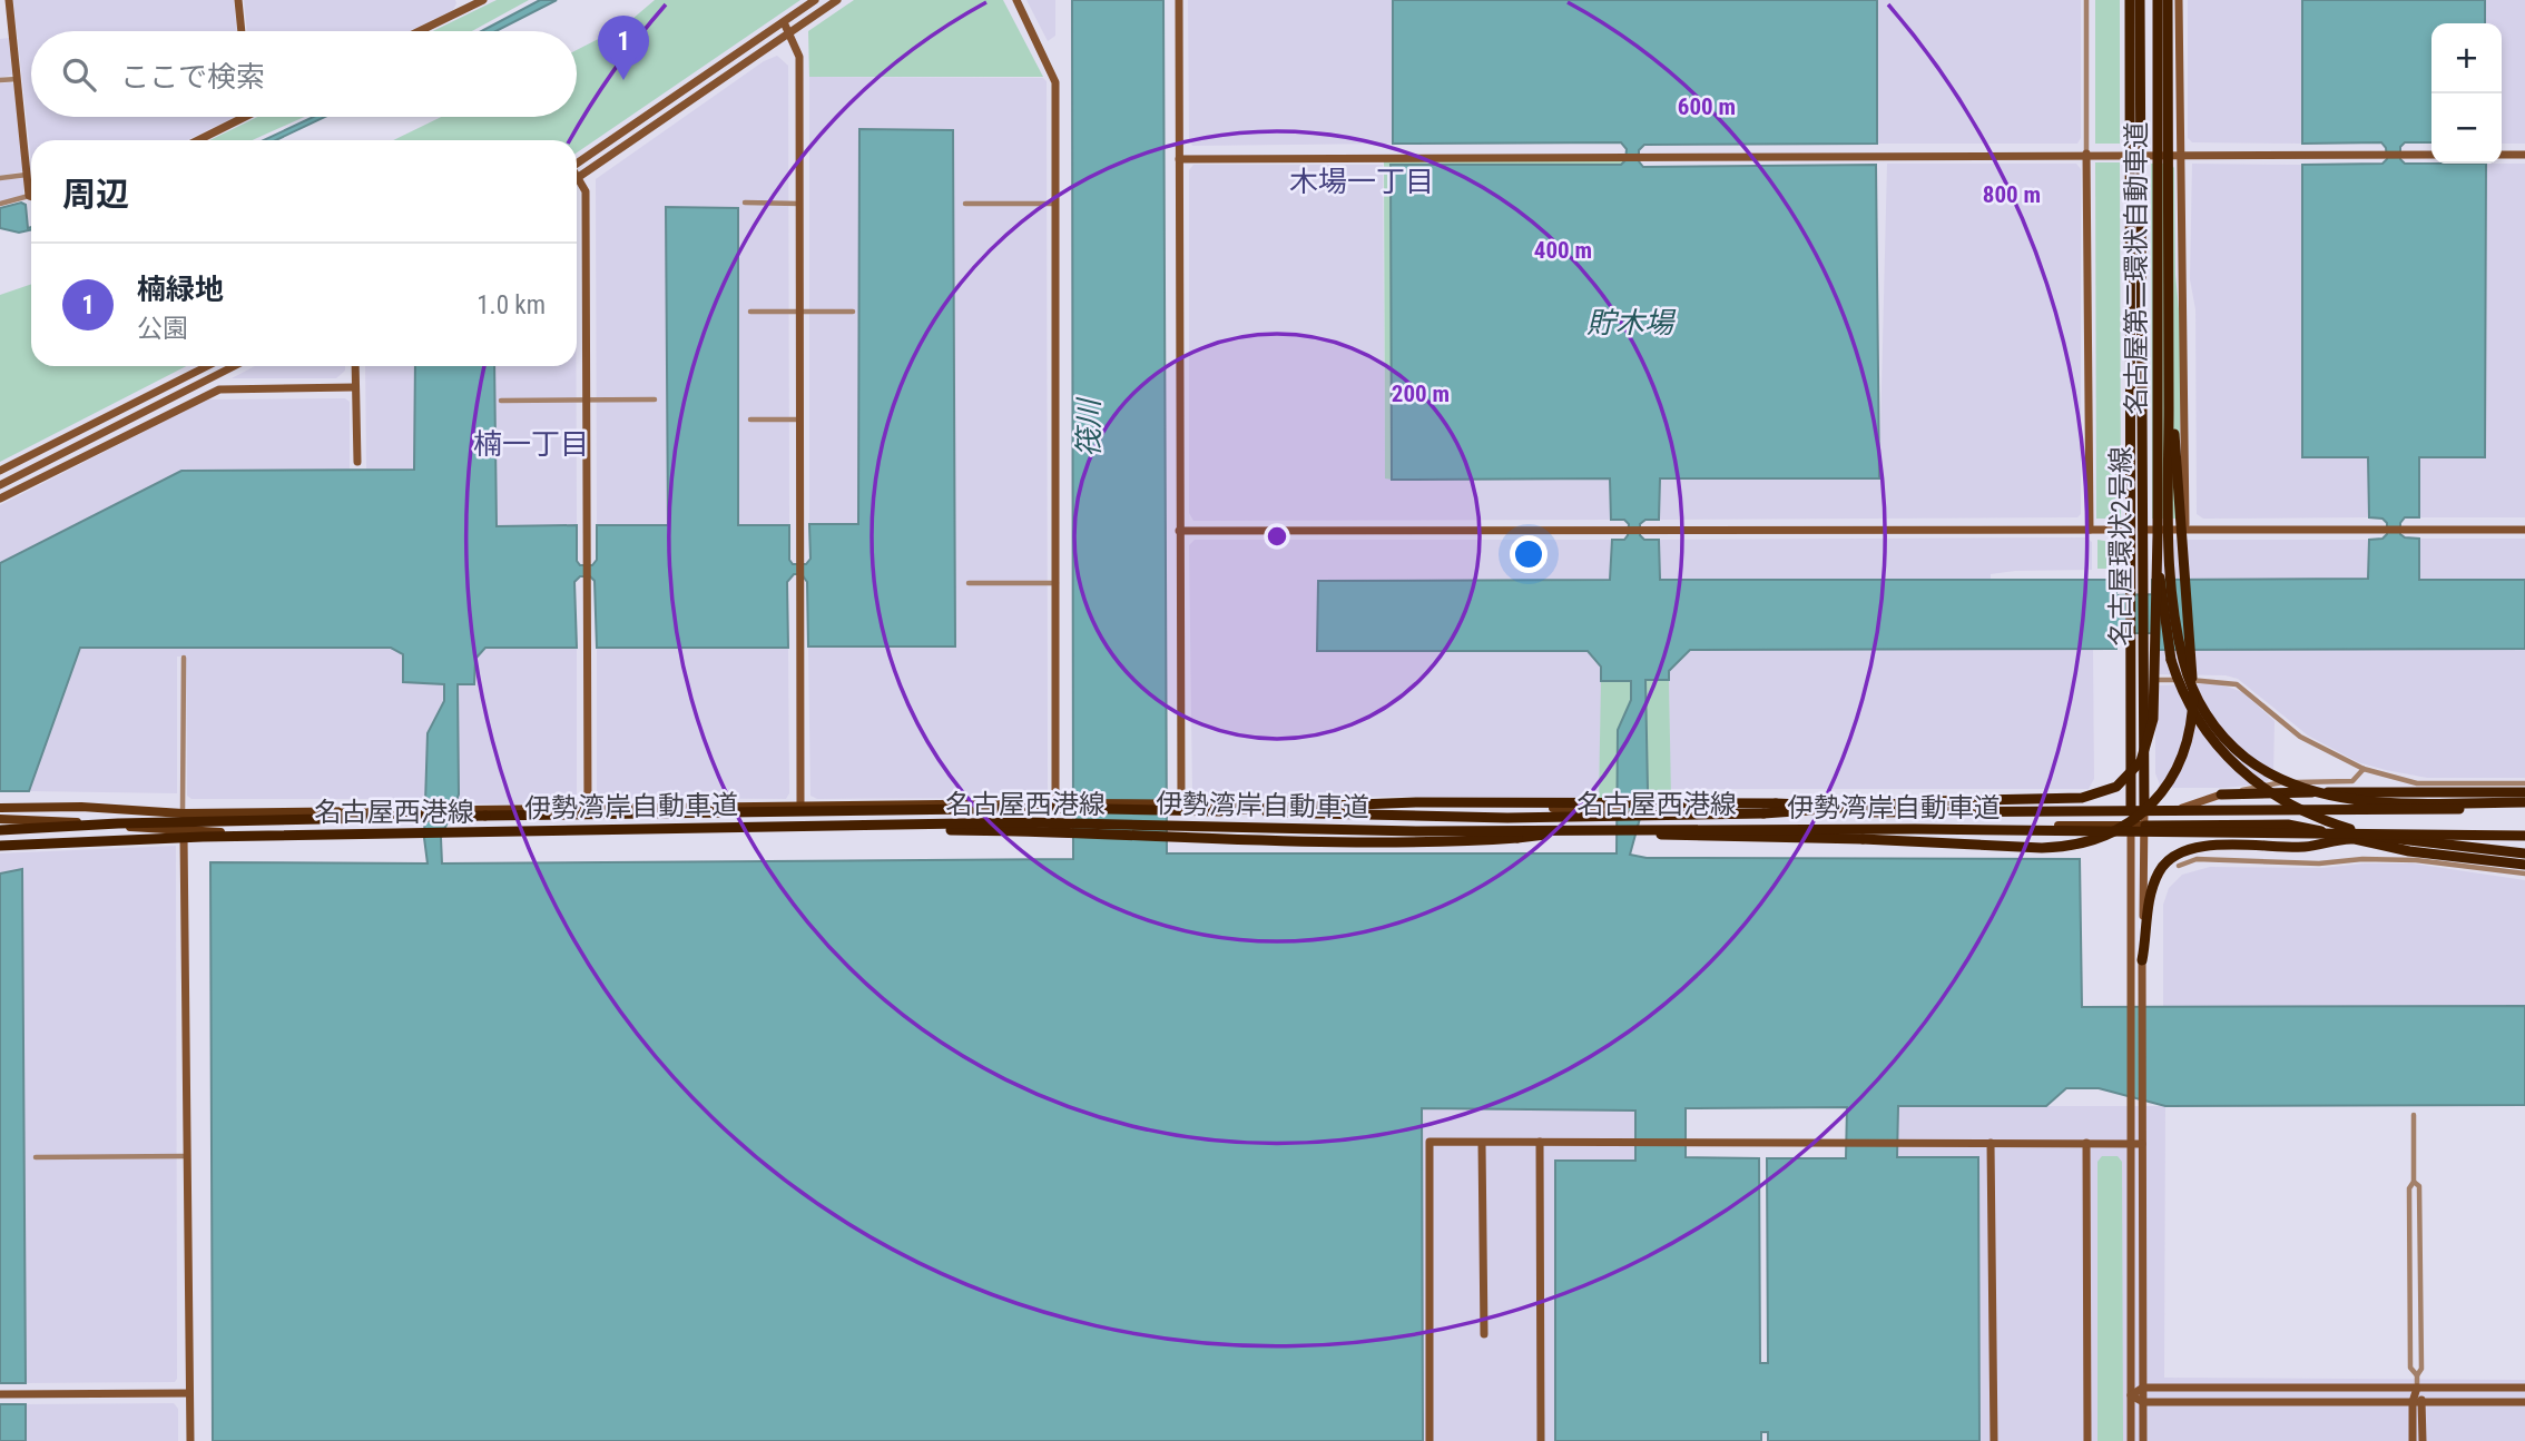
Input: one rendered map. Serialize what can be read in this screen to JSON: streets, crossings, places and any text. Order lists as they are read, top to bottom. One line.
{"streets":{"highway":["名古屋第二環状自動車道","名古屋環状2号線","伊勢湾岸自動車道"],"main road":["名古屋西港線"]},"crossings":[["名古屋環状2号線","名古屋西港線"],["名古屋西港線","伊勢湾岸自動車道"]],"districts":["木場一丁目","楠一丁目"],"water":["貯木場","筏川"],"page":{"pins":"1","map_buttons":["+","−"],"search":"ここで検索","heading":"周辺","list":[{"mark":"1","name":"楠緑地","note":"公園","value":"1.0 km"}]},"rings":["600 m","800 m","400 m","200 m"]}
